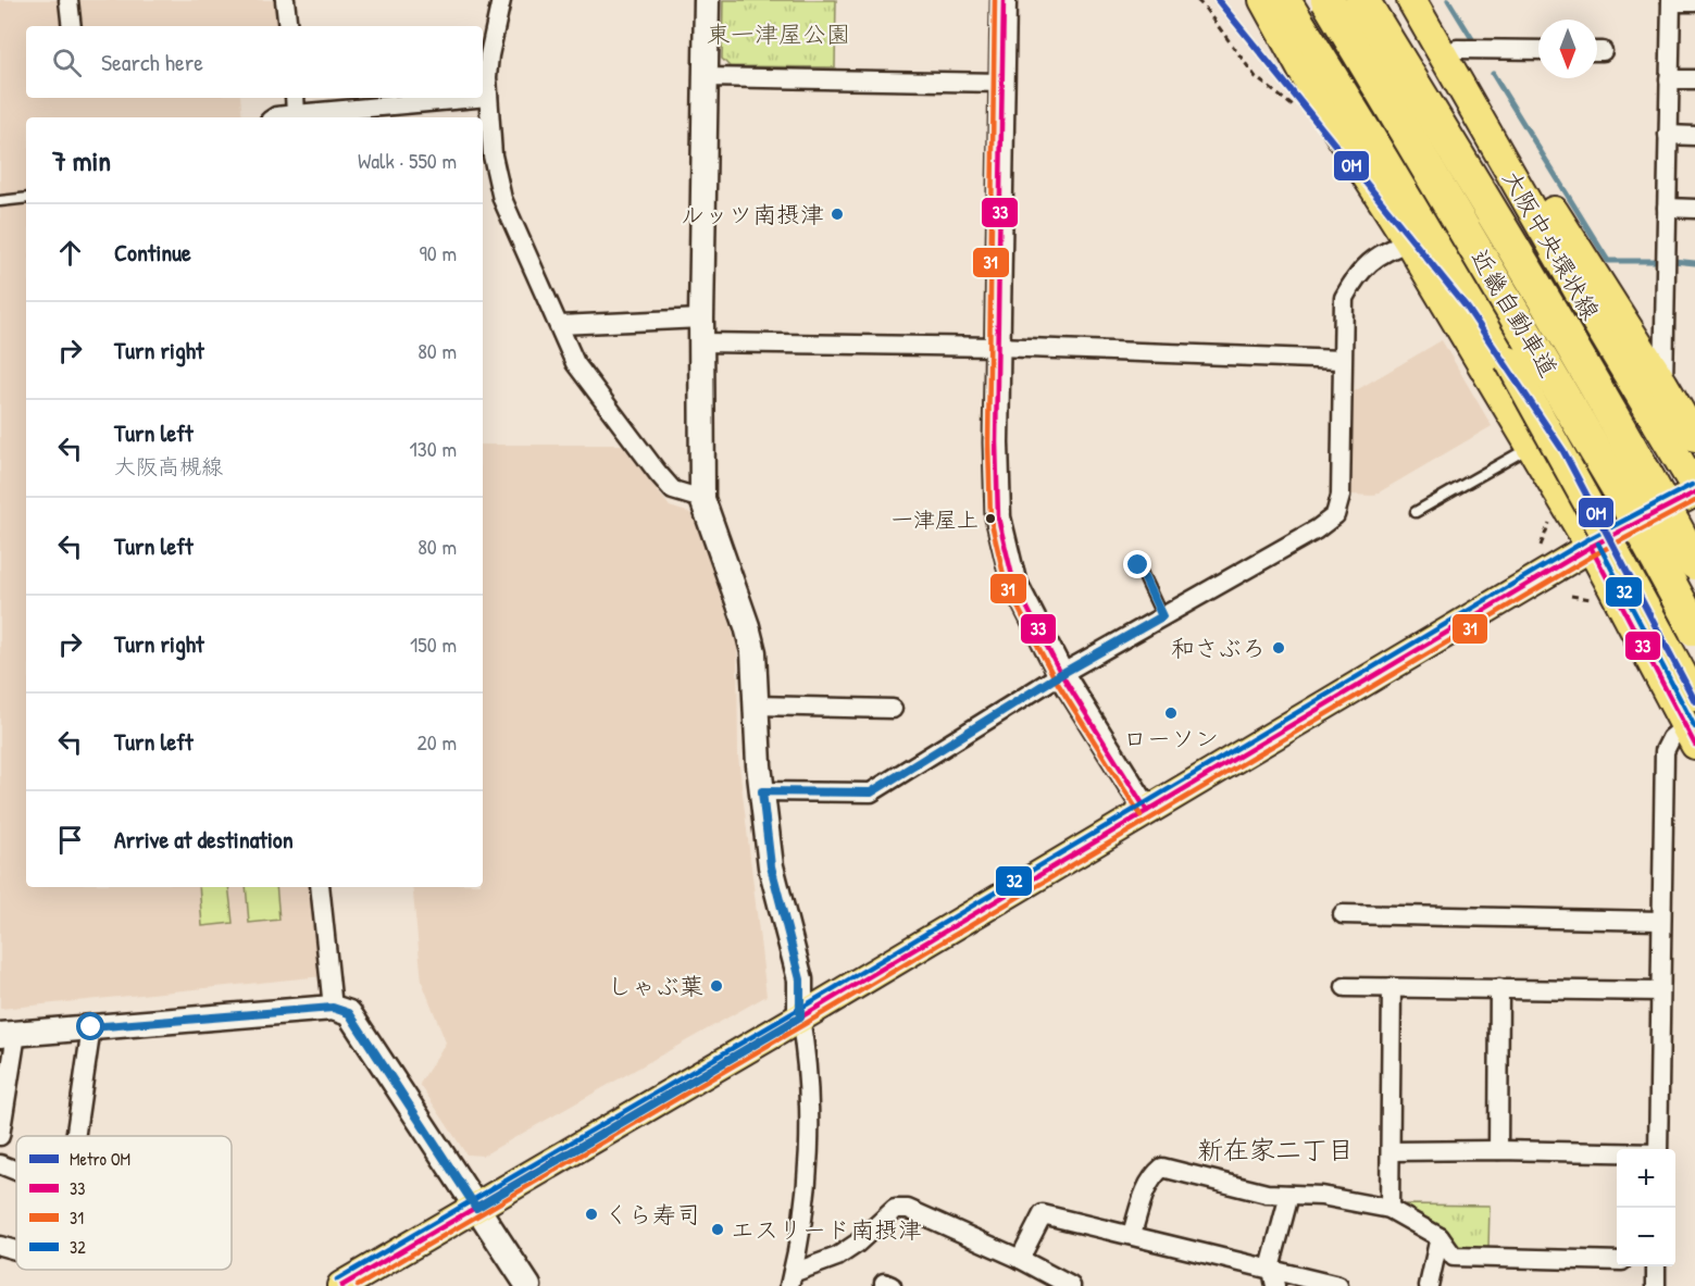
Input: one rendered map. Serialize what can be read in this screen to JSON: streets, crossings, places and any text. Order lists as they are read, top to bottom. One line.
{"streets":{"highway":["近畿自動車道"],"main road":["大阪中央環状線"]},"districts":["新在家二丁目"],"parks":["東一津屋公園"],"places":["ルッツ南摂津","一津屋上","和さぶろ","ローソン","しゃぶ葉","くら寿司","エスリード南摂津"],"lines":["metro line OM","transit line 33","transit line 31","transit line 32"],"legend":["Metro OM","33","31","32"],"north":"bottom","page":{"search":"Search here","heading":["7 min","Walk · 550 m"],"list":[["Continue","90 m"],["Turn right","80 m"],["Turn left","大阪高槻線","130 m"],["Turn left","80 m"],["Turn right","150 m"],["Turn left","20 m"],"Arrive at destination"],"map_buttons":["+","−"]}}
